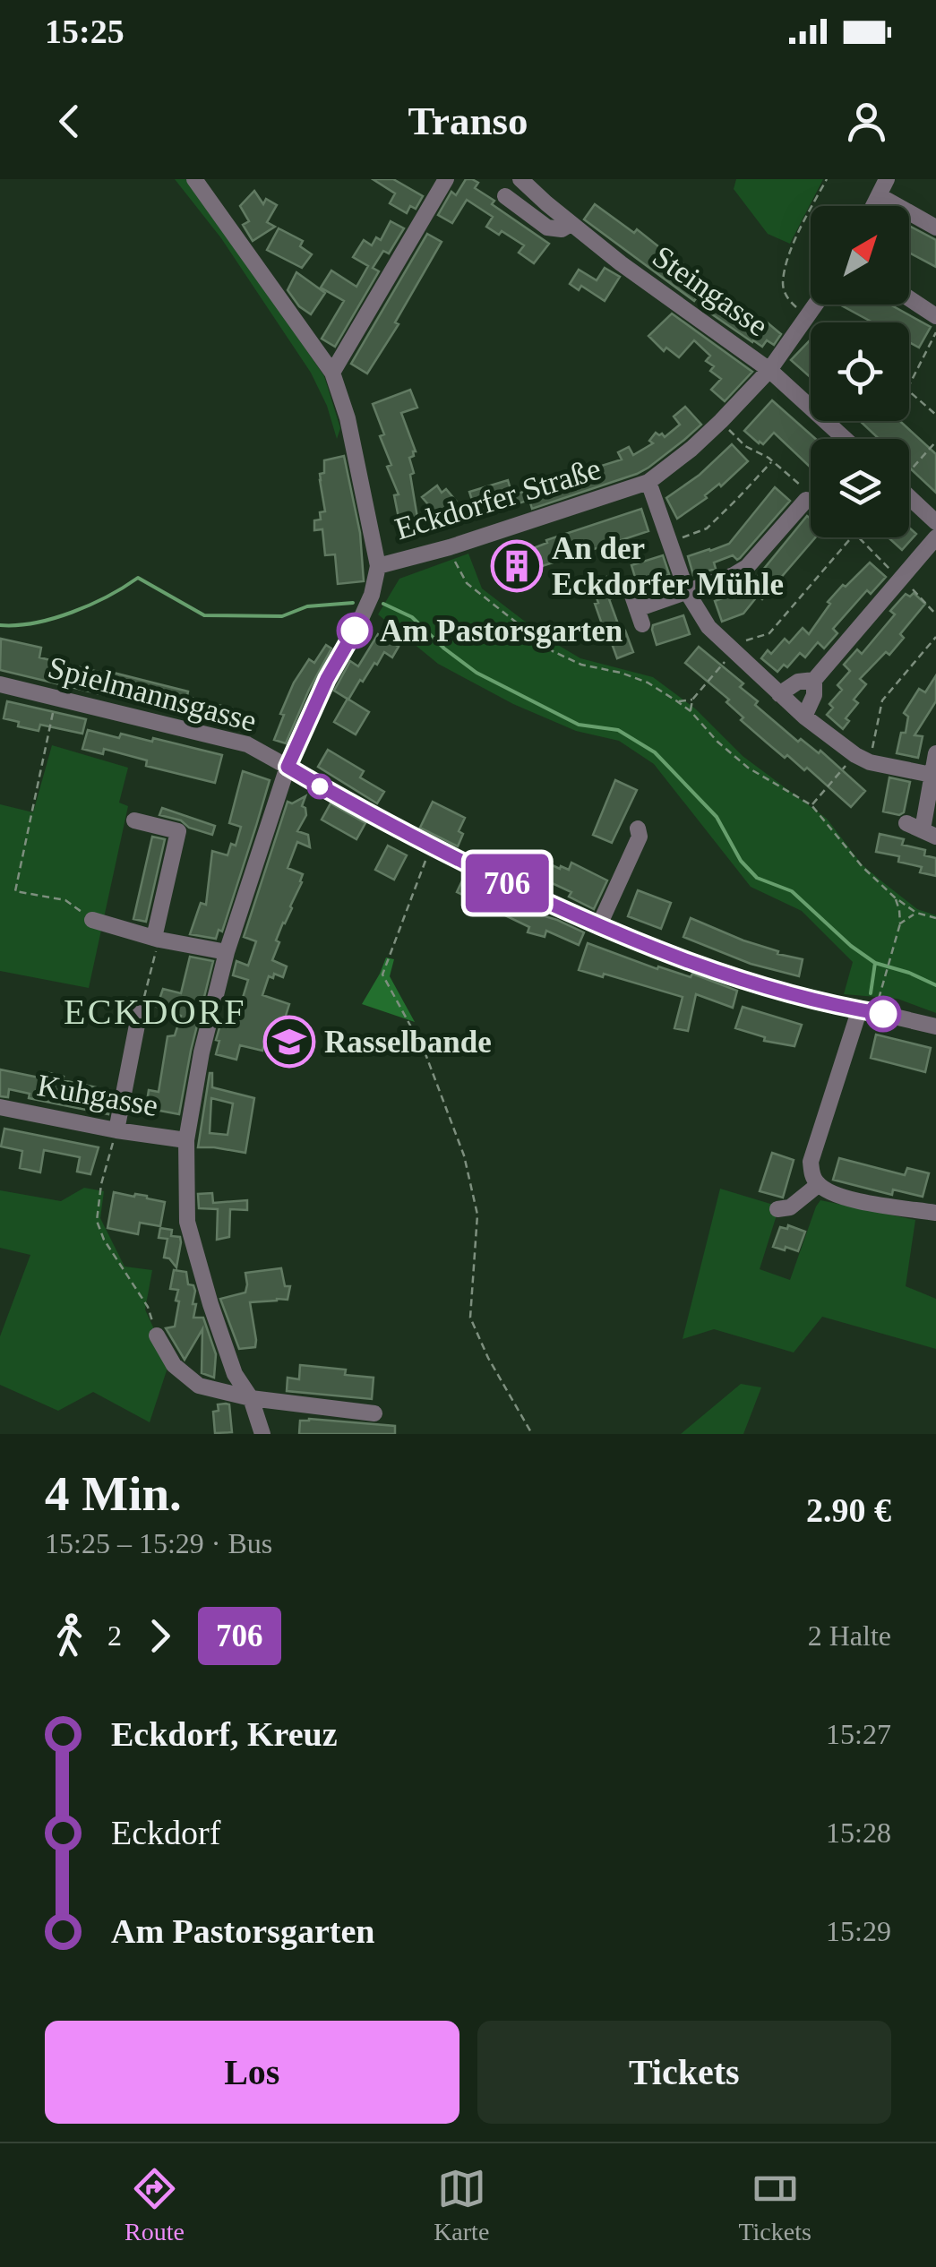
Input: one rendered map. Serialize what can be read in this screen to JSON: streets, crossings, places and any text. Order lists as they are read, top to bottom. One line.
{"streets":{"street":["Steingasse","Eckdorfer Straße","Spielmannsgasse","Kuhgasse"]},"crossings":[["Steingasse","Eckdorfer Straße"],["Eckdorfer Straße","Spielmannsgasse"],["Eckdorfer Straße","Kuhgasse"]],"districts":["ECKDORF"],"places":{"building":["An der Eckdorfer Mühle"],"other":["Am Pastorsgarten"],"school or university":["Rasselbande"]},"lines":["bus line 706"],"north":"top right","page":{"status":"15:25","header":"Transo","on_map":"706","heading":["4 Min.","15:25 – 15:29 · Bus","2.90 €"],"legs":["2","706","2 Halte"],"list":[{"name":"Eckdorf, Kreuz","value":"15:27"},{"name":"Eckdorf","value":"15:28"},{"name":"Am Pastorsgarten","value":"15:29"}],"buttons":["Los","Tickets"],"tabs":["Route","Karte","Tickets"]}}
